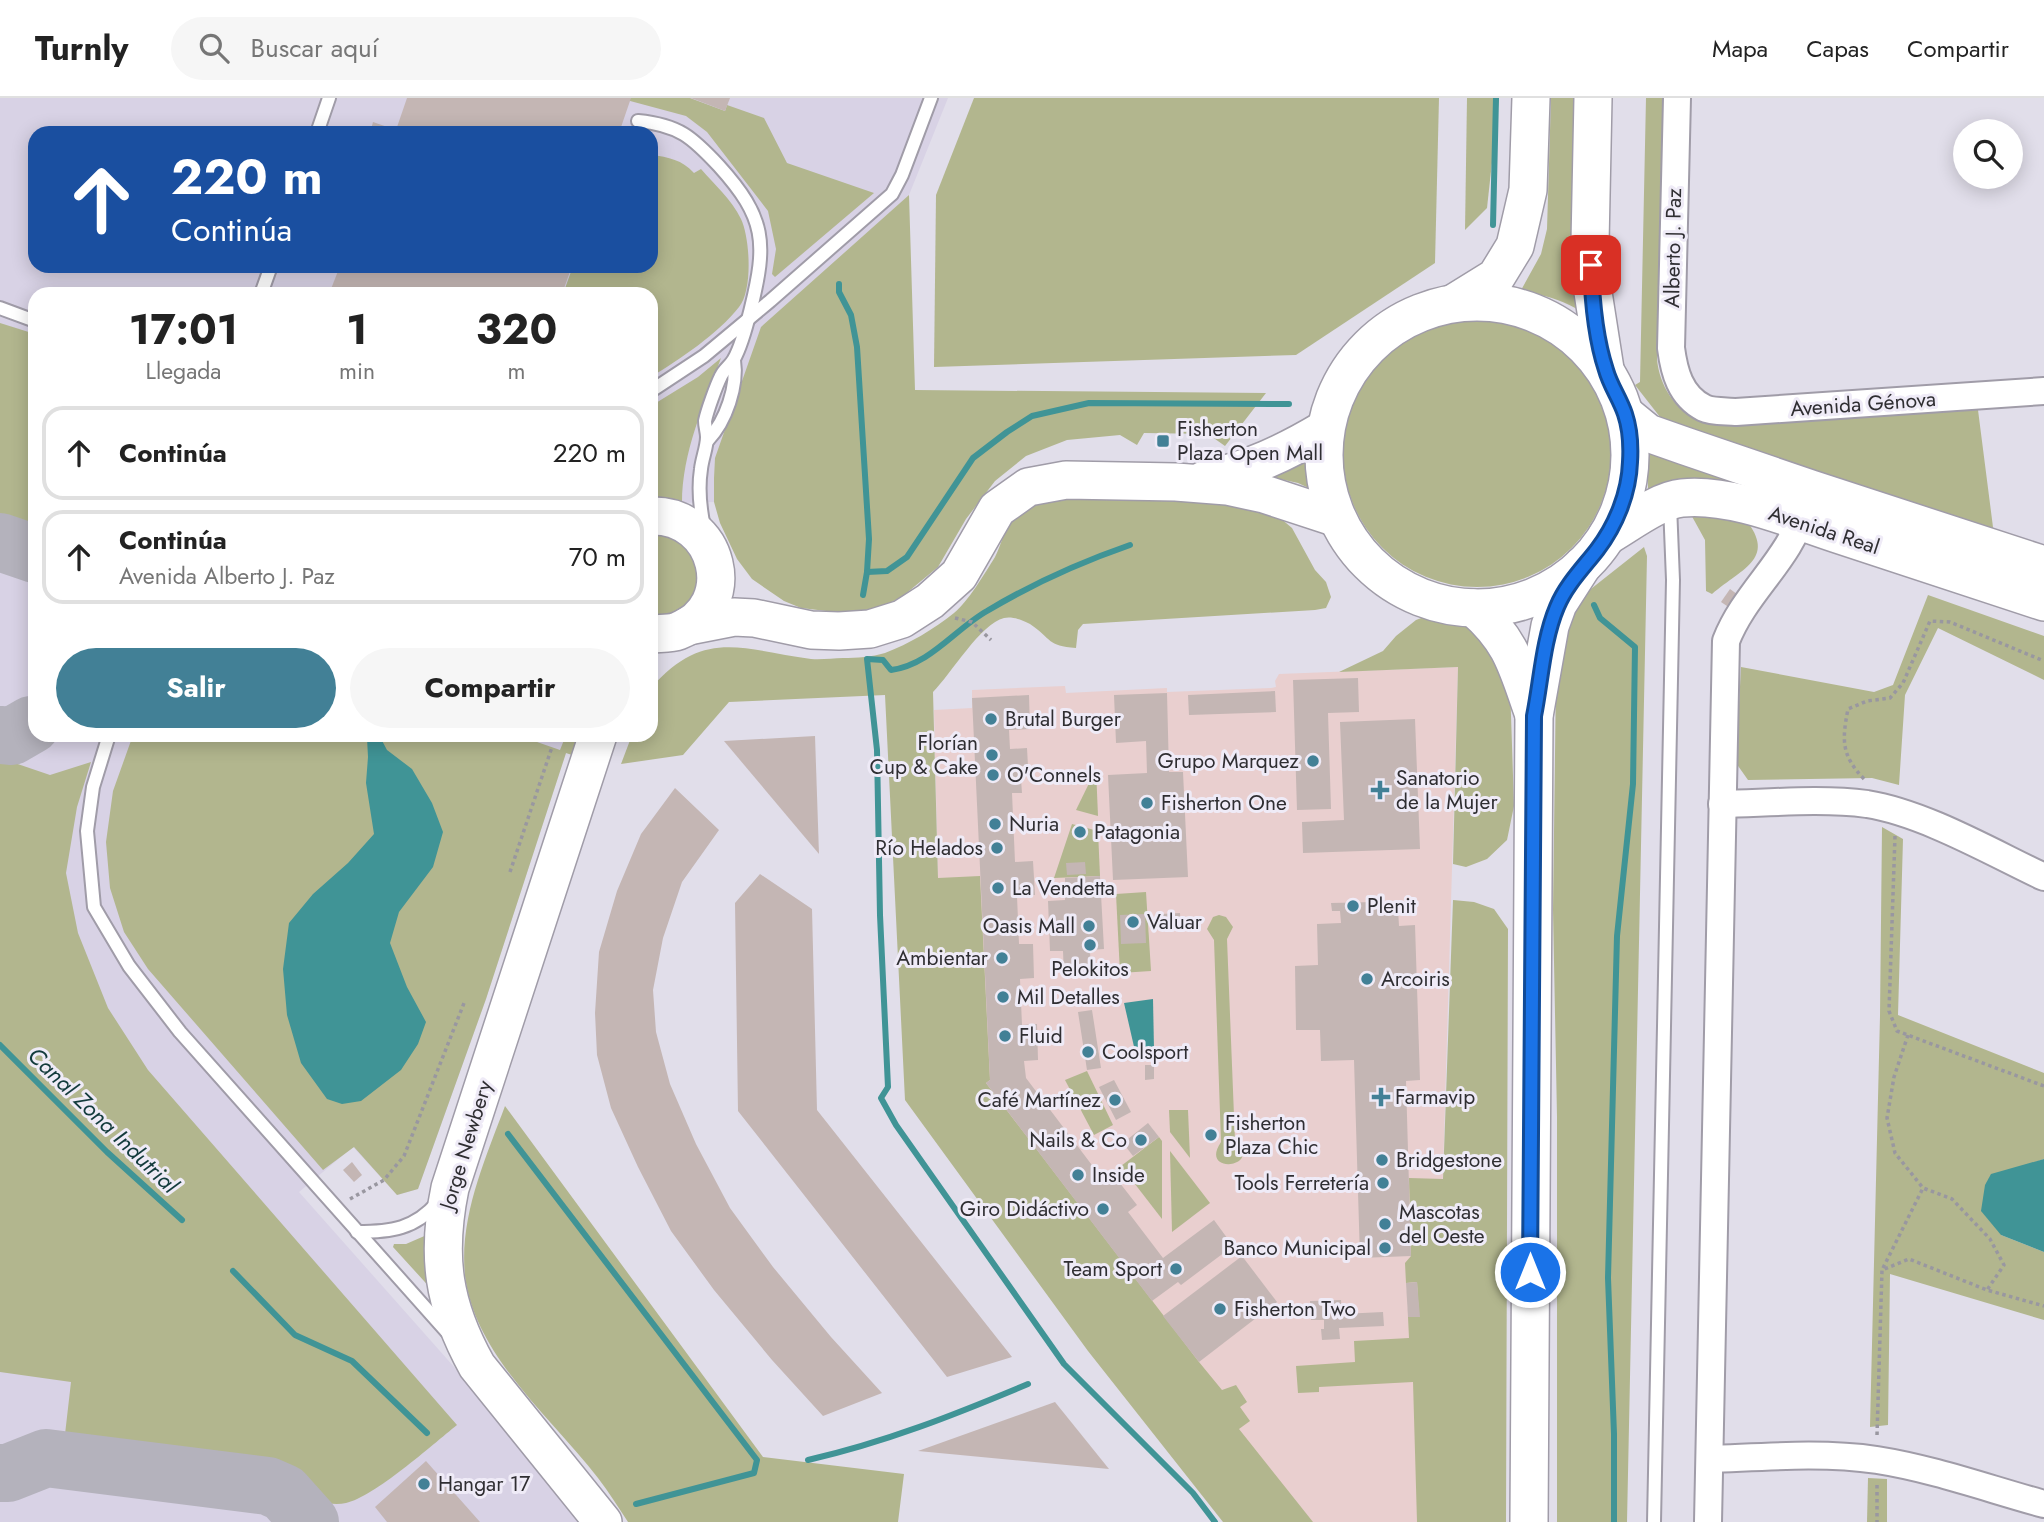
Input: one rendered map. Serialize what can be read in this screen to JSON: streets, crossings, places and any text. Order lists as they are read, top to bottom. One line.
{"streets":{"main road":["Avenida Real","Jorge Newbery"],"street":["Alberto J. Paz","Avenida Génova"]},"crossings":[["Alberto J. Paz","Avenida Génova"]],"water":["Canal Zona Indutrial"],"places":{"transit":["Fisherton Plaza Open Mall"],"other":["Brutal Burger","Florían Cup & Cake","Grupo Marquez","O'Connels","Fisherton One","Nuria","Patagonia","Río Helados","La Vendetta","Plenit","Valuar","Oasis Mall","Pelokitos","Ambientar","Arcoiris","Mil Detalles","Fluid","Coolsport","Café Martínez","Fisherton Plaza Chic","Nails & Co","Bridgestone","Inside","Tools Ferretería","Giro Didáctivo","Mascotas del Oeste","Banco Municipal","Team Sport","Fisherton Two","Hangar 17"],"health":["Sanatorio de la Mujer","Farmavip"]},"page":{"header":"Turnly","search":"Buscar aquí","nav":["Mapa","Capas","Compartir"],"turn":["220 m","Continúa"],"eta":["17:01","Llegada","1","min","320","m"],"list":[{"name":"Continúa","value":"220 m"},{"name":"Continúa","note":"Avenida Alberto J. Paz","value":"70 m"}],"buttons":["Salir","Compartir"]}}
